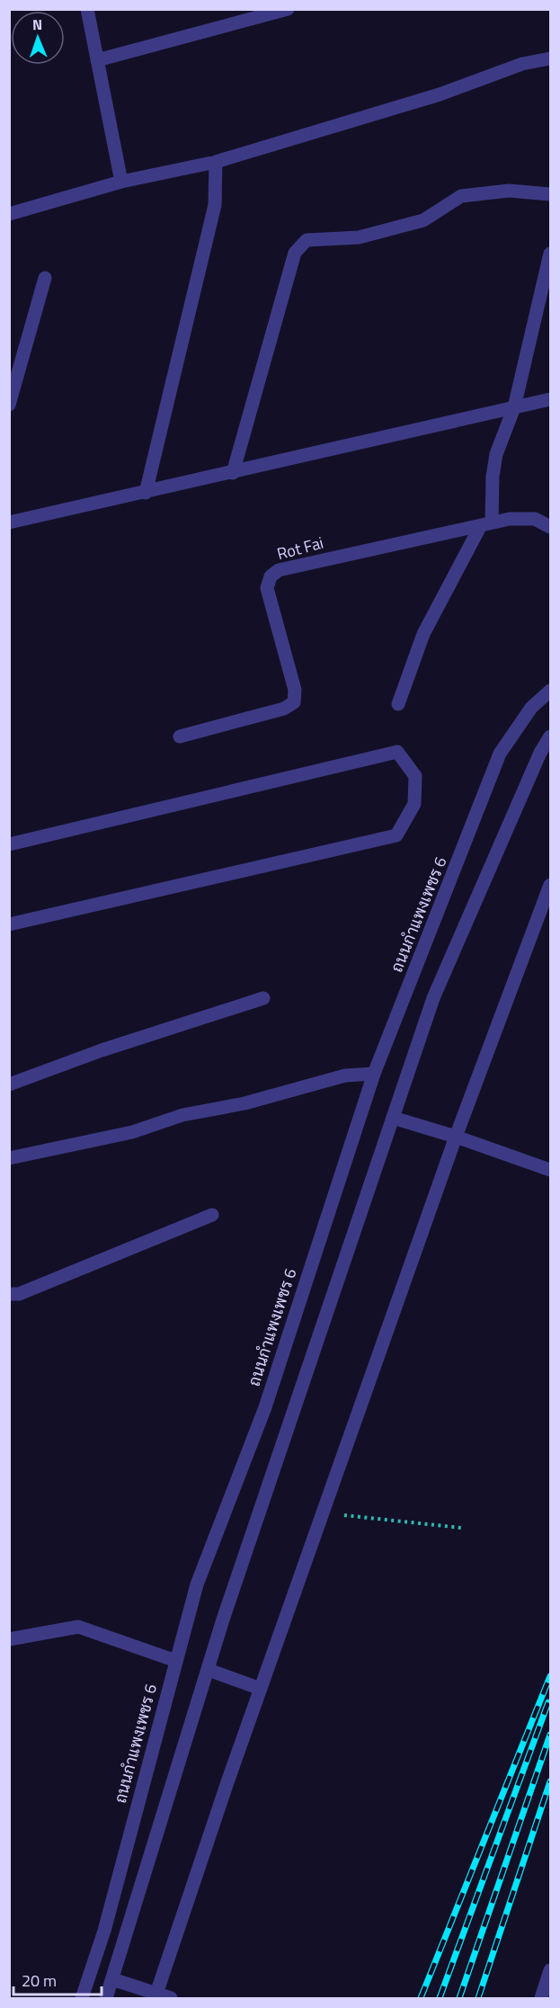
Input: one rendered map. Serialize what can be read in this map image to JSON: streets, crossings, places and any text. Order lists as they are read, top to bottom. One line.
{"streets":{"street":["Rot Fai","ถนนกำแพงเพชร 6"]},"scale_bar":"20 m","north":"top"}
